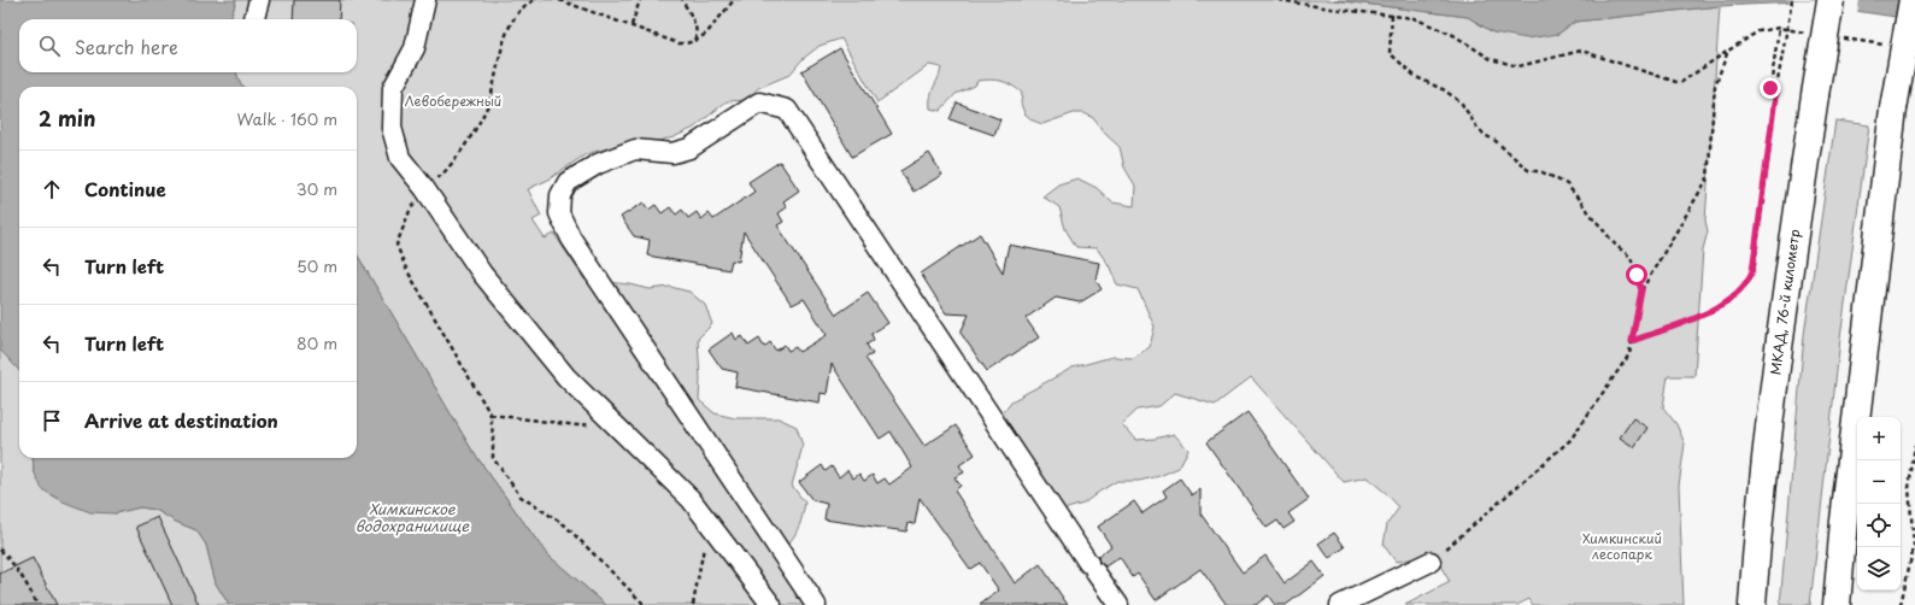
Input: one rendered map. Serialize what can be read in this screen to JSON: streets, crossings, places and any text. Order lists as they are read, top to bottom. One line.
{"streets":{"highway":["МКАД, 76-й километр"]},"water":["Химкинское водохранилище"],"parks":["Левобережный","Химкинский лесопарк"],"page":{"search":"Search here","heading":["2 min","Walk · 160 m"],"list":[["Continue","30 m"],["Turn left","50 m"],["Turn left","80 m"],"Arrive at destination"],"map_buttons":["+","−"]}}
